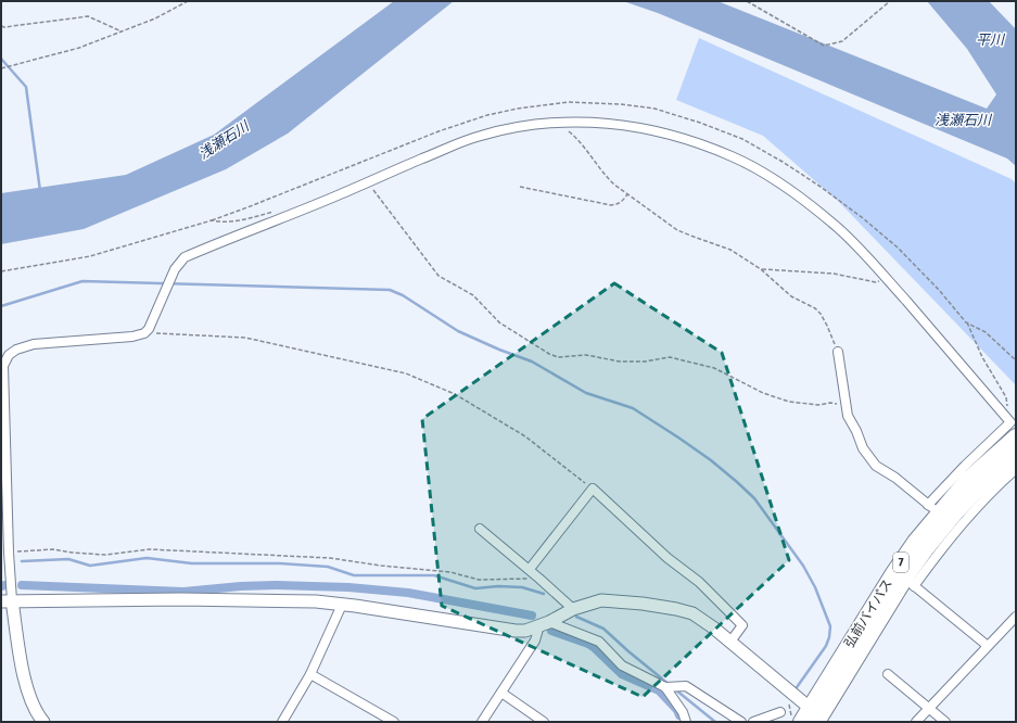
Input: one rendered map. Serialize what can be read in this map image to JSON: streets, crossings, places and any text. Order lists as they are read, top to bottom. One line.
{"streets":{"highway":["7","弘前バイパス"]},"water":["平川","浅瀬石川"]}
